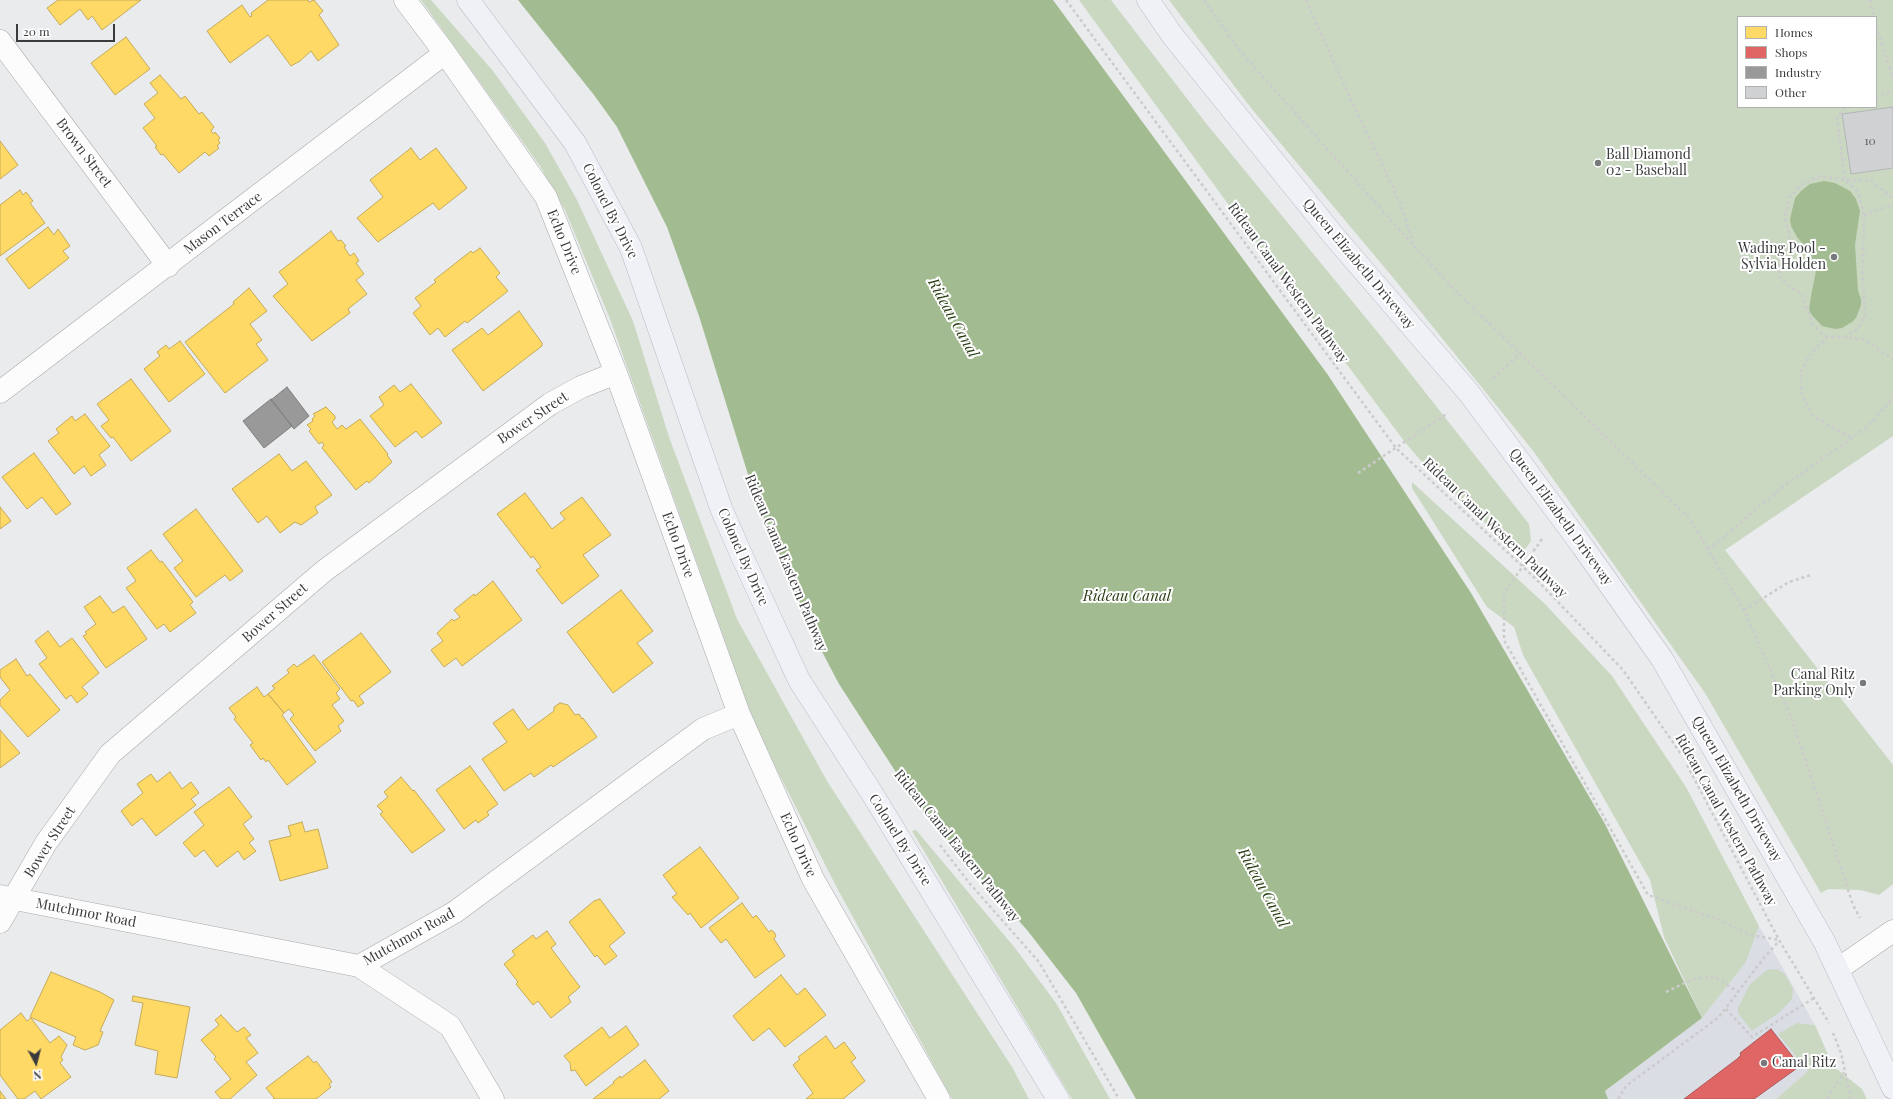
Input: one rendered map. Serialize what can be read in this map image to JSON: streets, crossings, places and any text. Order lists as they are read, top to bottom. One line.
{"streets":{"main road":["Colonel By Drive","Queen Elizabeth Driveway"],"street":["Brown Street","Mason Terrace","Echo Drive","Bower Street","Mutchmor Road"],"path":["Rideau Canal Western Pathway","Rideau Canal Eastern Pathway"]},"crossings":[["Brown Street","Mason Terrace"],["Mason Terrace","Echo Drive"],["Echo Drive","Bower Street"],["Echo Drive","Mutchmor Road"],["Bower Street","Mutchmor Road"]],"water":["Rideau Canal"],"places":["Ball Diamond 02 - Baseball","Wading Pool - Sylvia Holden","Canal Ritz Parking Only","Canal Ritz"],"house_numbers":["10"],"legend":["Homes","Shops","Industry","Other"],"scale_bar":"20 m","north":"bottom"}
